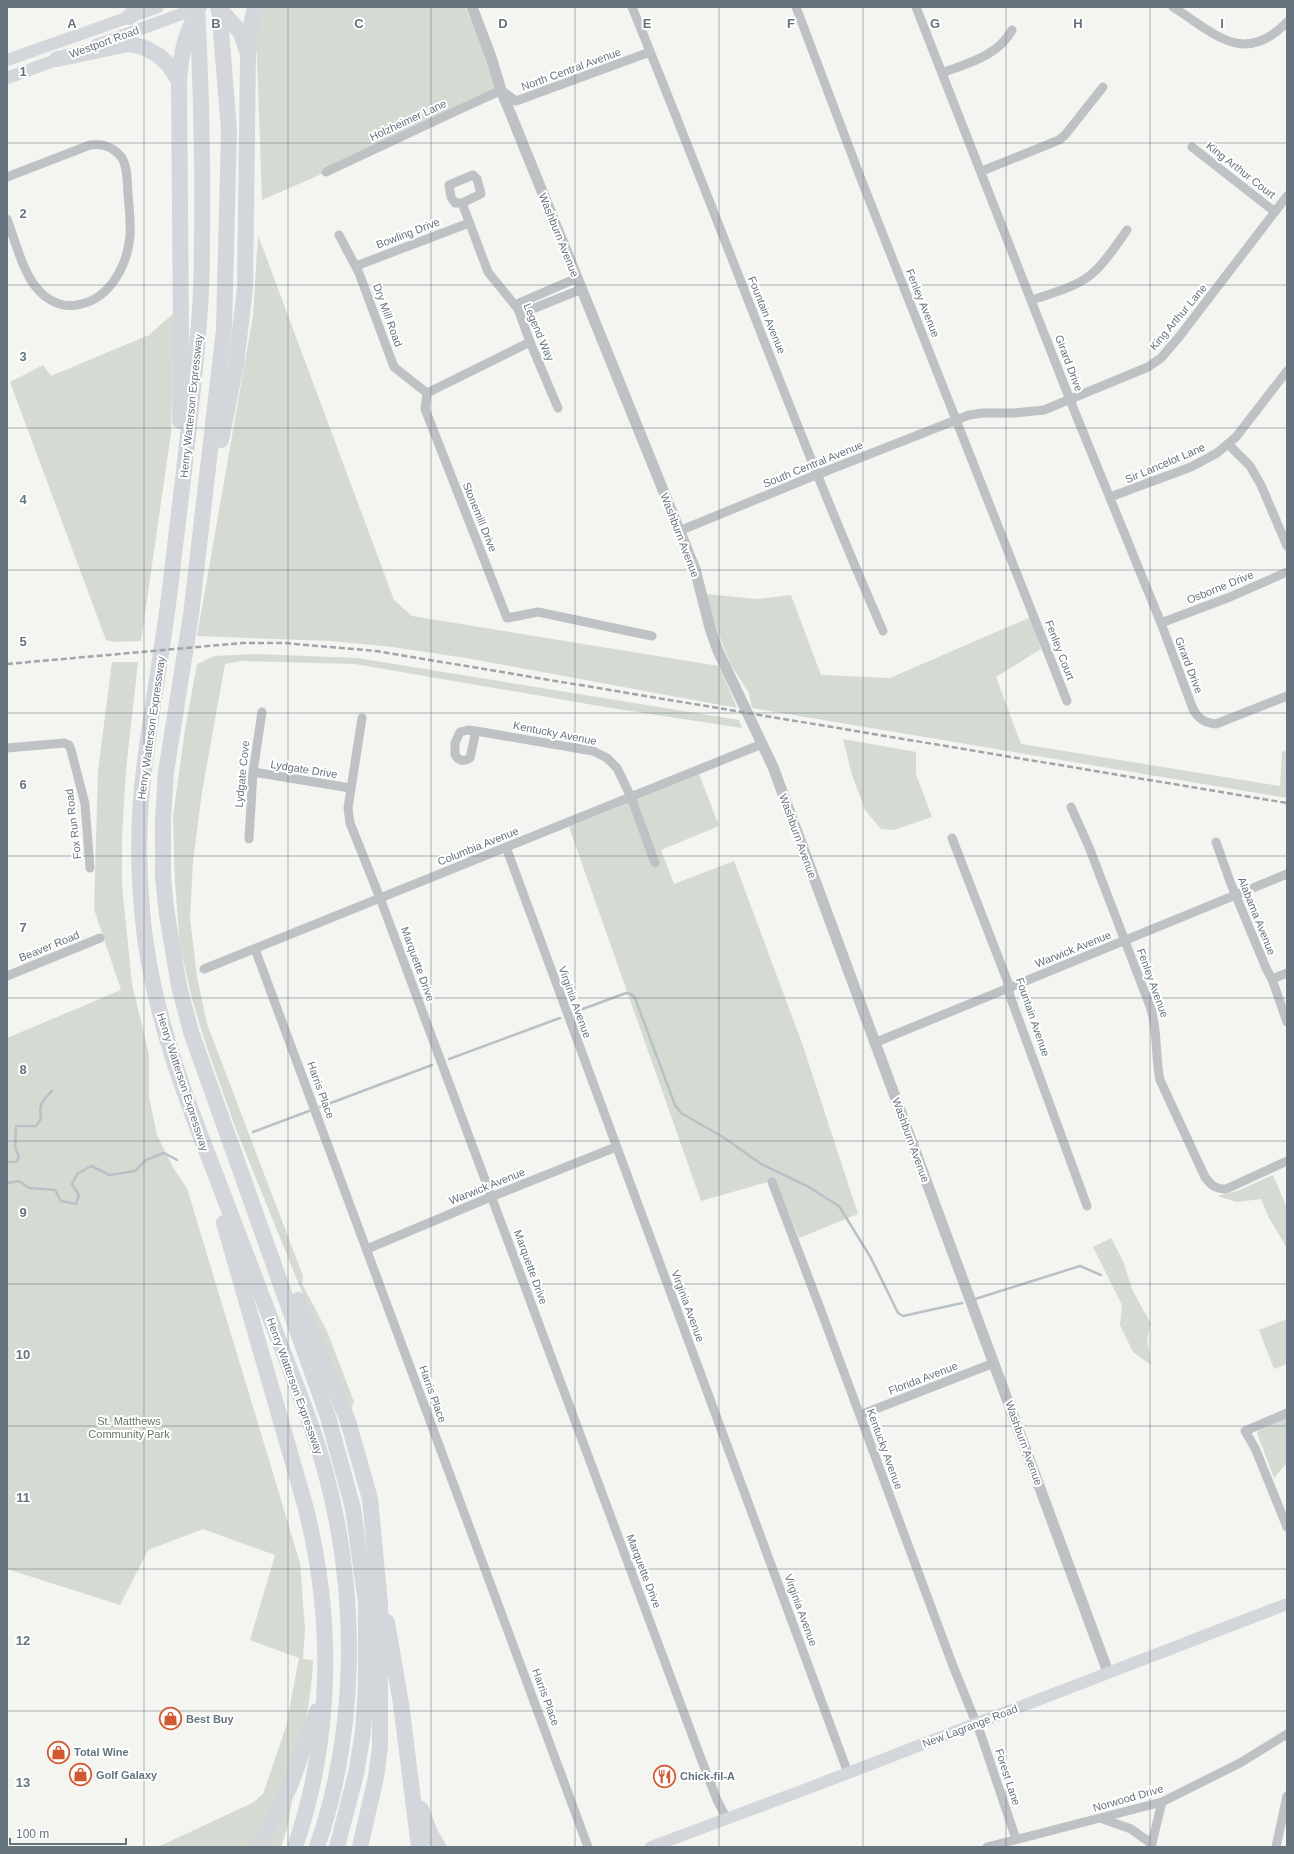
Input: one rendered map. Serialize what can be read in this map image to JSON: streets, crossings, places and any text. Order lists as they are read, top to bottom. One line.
{"streets":{"highway":["Henry Watterson Expressway"],"main road":["Westport Road","New Lagrange Road"],"street":["North Central Avenue","Holzheimer Lane","King Arthur Court","Bowling Drive","Washburn Avenue","Fenley Avenue","Dry Mill Road","Fountain Avenue","King Arthur Lane","Legend Way","Girard Drive","Sir Lancelot Lane","South Central Avenue","Stonemill Drive","Osborne Drive","Fenley Court","Kentucky Avenue","Lydgate Drive","Lydgate Cove","Fox Run Road","Columbia Avenue","Alabama Avenue","Beaver Road","Warwick Avenue","Marquette Drive","Virginia Avenue","Harris Place","Florida Avenue","Forest Lane","Norwood Drive"]},"crossings":[["Westport Road","Henry Watterson Expressway"],["North Central Avenue","Holzheimer Lane"],["North Central Avenue","Washburn Avenue"],["North Central Avenue","Fountain Avenue"],["Holzheimer Lane","Washburn Avenue"],["King Arthur Court","King Arthur Lane"],["Bowling Drive","Dry Mill Road"],["Bowling Drive","Legend Way"],["Washburn Avenue","South Central Avenue"],["Washburn Avenue","Columbia Avenue"],["Washburn Avenue","Warwick Avenue"],["Washburn Avenue","Florida Avenue"],["Washburn Avenue","New Lagrange Road"],["Fenley Avenue","King Arthur Lane"],["Fenley Avenue","South Central Avenue"],["Fenley Avenue","Fenley Court"],["Fenley Avenue","Warwick Avenue"],["Dry Mill Road","Stonemill Drive"],["Fountain Avenue","South Central Avenue"],["Fountain Avenue","Warwick Avenue"],["King Arthur Lane","Girard Drive"],["King Arthur Lane","South Central Avenue"],["Girard Drive","Sir Lancelot Lane"],["Girard Drive","Osborne Drive"],["Kentucky Avenue","Columbia Avenue"],["Kentucky Avenue","Florida Avenue"],["Kentucky Avenue","New Lagrange Road"],["Kentucky Avenue","Forest Lane"],["Lydgate Drive","Lydgate Cove"],["Lydgate Drive","Marquette Drive"],["Columbia Avenue","Marquette Drive"],["Columbia Avenue","Virginia Avenue"],["Columbia Avenue","Harris Place"],["Alabama Avenue","Warwick Avenue"],["Warwick Avenue","Marquette Drive"],["Warwick Avenue","Virginia Avenue"],["Warwick Avenue","Harris Place"],["Marquette Drive","New Lagrange Road"],["Virginia Avenue","New Lagrange Road"],["New Lagrange Road","Forest Lane"],["Forest Lane","Norwood Drive"]],"parks":["St. Matthews Community Park"],"places":{"shop":["Best Buy","Total Wine","Golf Galaxy"],"restaurant":["Chick-fil-A"]},"scale_bar":"100 m","grid":{"columns":["A","B","C","D","E","F","G","H","I"],"rows":["1","2","3","4","5","6","7","8","9","10","11","12","13"]}}
